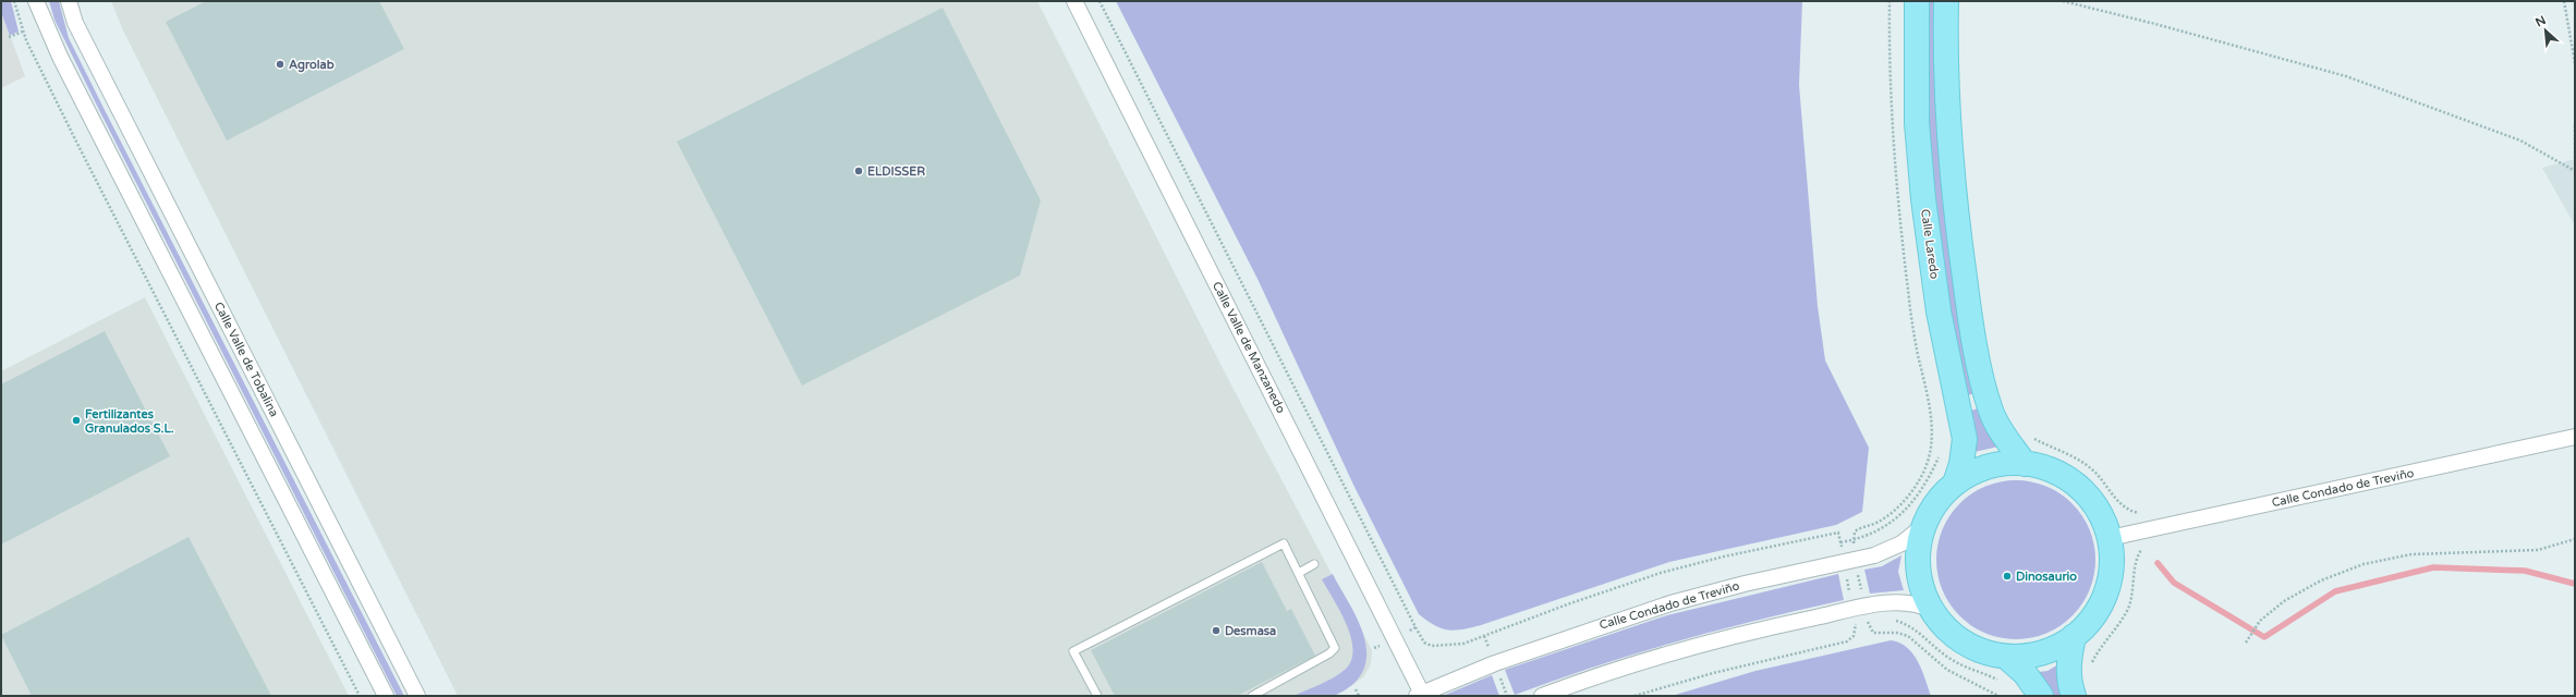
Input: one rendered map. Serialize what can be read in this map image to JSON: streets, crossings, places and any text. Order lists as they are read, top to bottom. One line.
{"streets":{"main road":["Calle Laredo"],"street":["Calle Valle de Manzanedo","Calle Valle de Tobalina","Calle Condado de Treviño"]},"crossings":[["Calle Valle de Manzanedo","Calle Condado de Treviño"]],"places":["Agrolab","ELDISSER","Fertilizantes Granulados S.L.","Dinosaurio","Desmasa"],"north":"top left"}
